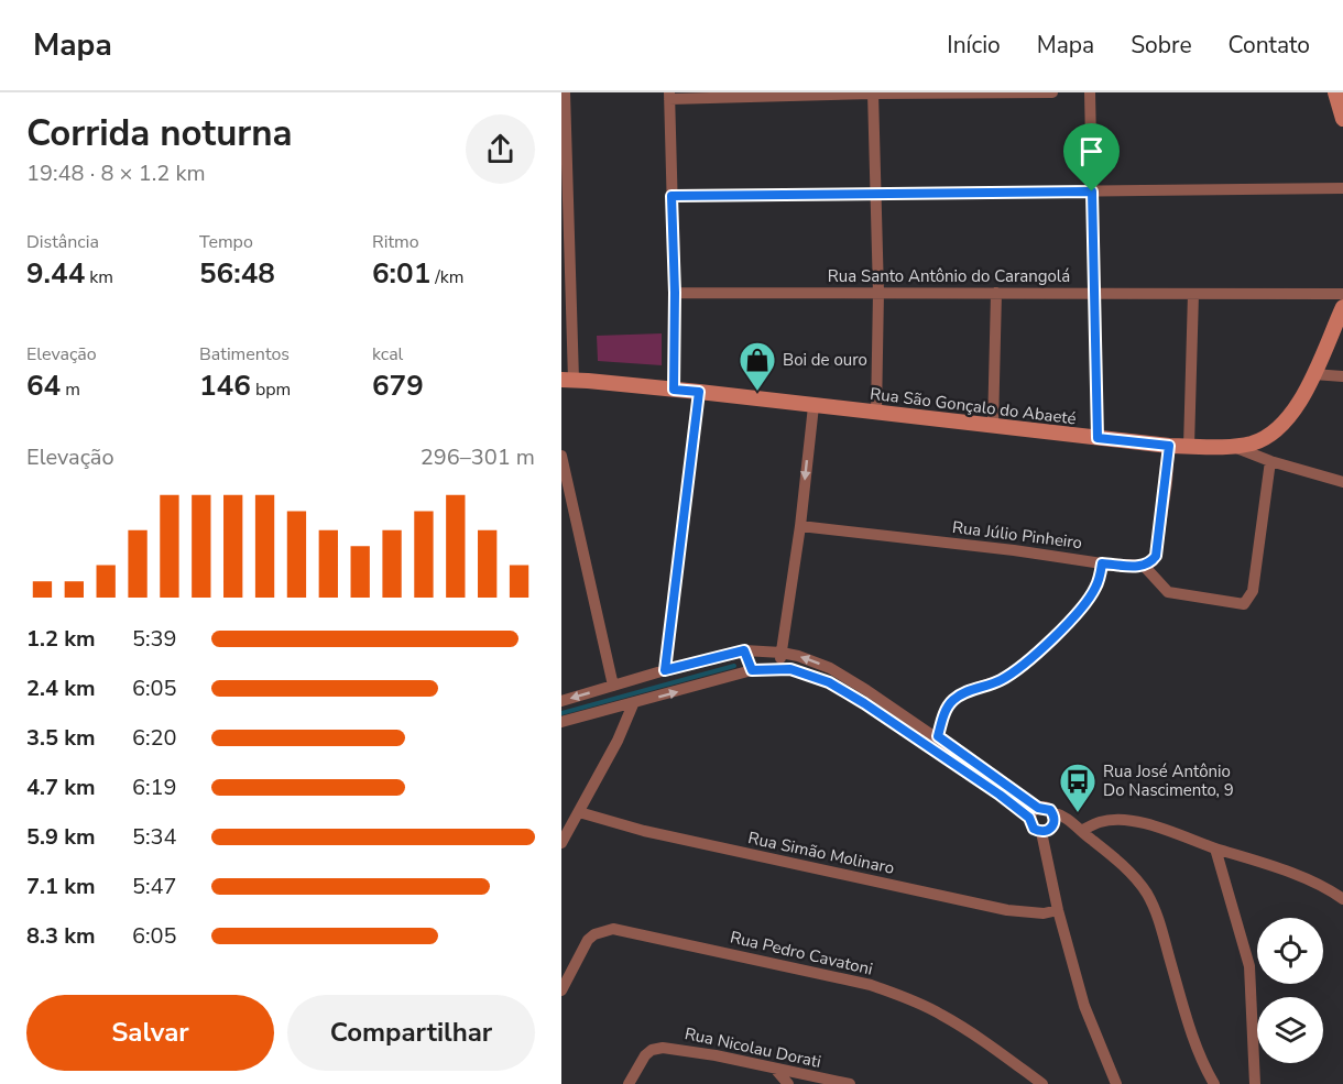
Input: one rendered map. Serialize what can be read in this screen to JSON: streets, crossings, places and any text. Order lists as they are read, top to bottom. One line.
{"streets":{"street":["Rua Santo Antônio do Carangolá","Rua São Gonçalo do Abaeté","Rua Júlio Pinheiro","Rua Simão Molinaro","Rua Pedro Cavatoni","Rua Nicolau Dorati"]},"places":{"shop":["Boi de ouro"],"bus stop":["Rua José Antônio Do Nascimento, 9"]},"page":{"header":"Mapa","nav":["Início","Mapa","Sobre","Contato"],"heading":["Corrida noturna","19:48 · 8 × 1.2 km"],"stats":[["Distância","9.44 km"],["Tempo","56:48"],["Ritmo","6:01 /km"],["Elevação","64 m"],["Batimentos","146 bpm"],["kcal","679"]],"chart":["Elevação","296–301 m"],"list":[{"name":"1.2 km","note":"5:39"},{"name":"2.4 km","note":"6:05"},{"name":"3.5 km","note":"6:20"},{"name":"4.7 km","note":"6:19"},{"name":"5.9 km","note":"5:34"},{"name":"7.1 km","note":"5:47"},{"name":"8.3 km","note":"6:05"}],"buttons":["Salvar","Compartilhar"]}}
